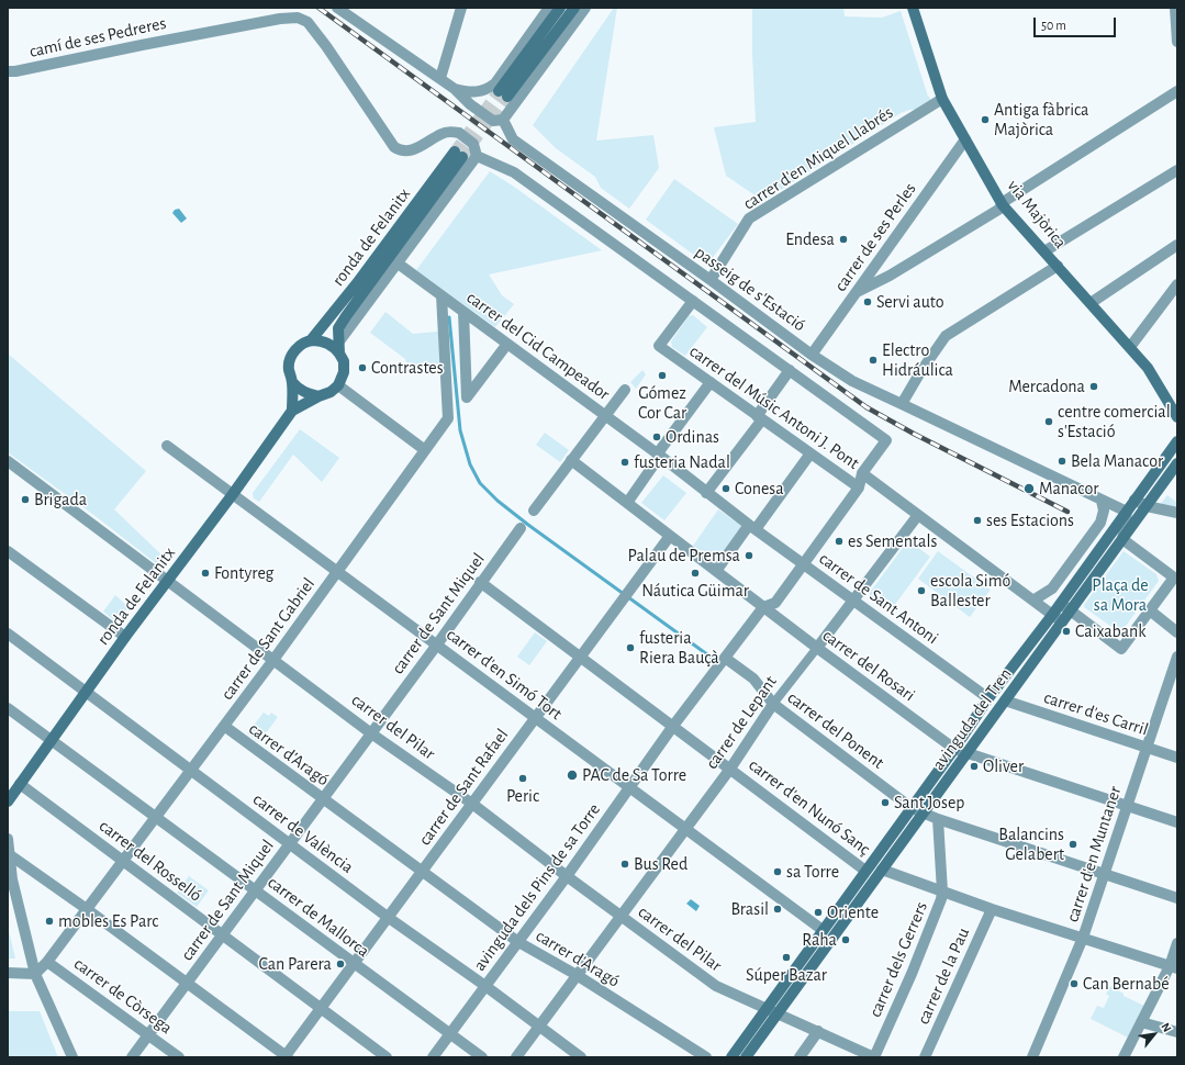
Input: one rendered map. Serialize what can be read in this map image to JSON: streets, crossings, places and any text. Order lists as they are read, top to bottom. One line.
{"streets":{"main road":["via Majòrica","ronda de Felanitx","avinguda del Tren"],"street":["camí de ses Pedreres","carrer d'en Miquel Llabrés","carrer de ses Perles","passeig de s'Estació","carrer del Cid Campeador","carrer del Músic Antoni J. Pont","carrer de Sant Antoni","carrer de Sant Miquel","carrer de Sant Gabriel","carrer del Rosari","carrer d'en Simó Tort","carrer d'es Carril","carrer de Lepant","carrer del Pilar","carrer del Ponent","carrer d'Aragó","carrer de Sant Rafael","carrer d'en Nunó Sanç","carrer de València","carrer d'en Muntaner","carrer del Rosselló","avinguda dels Pins de sa Torre","carrer de Mallorca","carrer dels Gerrers","carrer de la Pau","carrer de Còrsega"]},"crossings":[["carrer d'en Miquel Llabrés","via Majòrica"],["carrer d'en Miquel Llabrés","passeig de s'Estació"],["via Majòrica","carrer de ses Perles"],["ronda de Felanitx","carrer d'en Simó Tort"],["ronda de Felanitx","carrer del Pilar"],["ronda de Felanitx","carrer de València"],["ronda de Felanitx","carrer del Rosselló"],["ronda de Felanitx","carrer de Mallorca"],["carrer de ses Perles","passeig de s'Estació"],["passeig de s'Estació","avinguda del Tren"],["carrer del Cid Campeador","carrer de Sant Antoni"],["carrer del Cid Campeador","carrer de Sant Gabriel"],["carrer del Músic Antoni J. Pont","avinguda del Tren"],["carrer del Músic Antoni J. Pont","carrer de Lepant"],["carrer del Músic Antoni J. Pont","avinguda dels Pins de sa Torre"],["carrer de Sant Antoni","avinguda del Tren"],["carrer de Sant Antoni","carrer de Lepant"],["carrer de Sant Antoni","avinguda dels Pins de sa Torre"],["carrer de Sant Miquel","carrer d'en Simó Tort"],["carrer de Sant Miquel","carrer del Pilar"],["carrer de Sant Miquel","carrer d'Aragó"],["carrer de Sant Miquel","carrer d'en Nunó Sanç"],["carrer de Sant Miquel","carrer de València"],["carrer de Sant Miquel","carrer del Rosselló"],["carrer de Sant Miquel","carrer de Mallorca"],["carrer de Sant Miquel","carrer de Còrsega"],["carrer de Sant Gabriel","carrer d'en Simó Tort"],["carrer de Sant Gabriel","carrer del Pilar"],["carrer de Sant Gabriel","carrer d'Aragó"],["carrer de Sant Gabriel","carrer de València"],["carrer de Sant Gabriel","carrer del Rosselló"],["carrer de Sant Gabriel","carrer de Mallorca"],["carrer de Sant Gabriel","carrer de Còrsega"],["carrer del Rosari","avinguda del Tren"],["carrer del Rosari","carrer de Lepant"],["carrer del Rosari","carrer de Sant Rafael"],["carrer del Rosari","avinguda dels Pins de sa Torre"],["carrer d'en Simó Tort","avinguda del Tren"],["carrer d'en Simó Tort","carrer de Lepant"],["carrer d'en Simó Tort","carrer de Sant Rafael"],["carrer d'en Simó Tort","avinguda dels Pins de sa Torre"],["carrer d'es Carril","avinguda del Tren"],["carrer d'es Carril","carrer d'en Muntaner"],["avinguda del Tren","carrer del Pilar"],["avinguda del Tren","carrer del Ponent"],["avinguda del Tren","carrer d'en Nunó Sanç"],["carrer de Lepant","carrer del Pilar"],["carrer de Lepant","carrer del Ponent"],["carrer de Lepant","carrer d'Aragó"],["carrer de Lepant","carrer d'en Nunó Sanç"],["carrer de Lepant","carrer de València"],["carrer del Pilar","carrer de Sant Rafael"],["carrer del Pilar","avinguda dels Pins de sa Torre"],["carrer del Pilar","carrer dels Gerrers"],["carrer del Ponent","carrer d'en Muntaner"],["carrer del Ponent","avinguda dels Pins de sa Torre"],["carrer del Ponent","carrer dels Gerrers"],["carrer d'Aragó","carrer de Sant Rafael"],["carrer d'Aragó","avinguda dels Pins de sa Torre"],["carrer de Sant Rafael","carrer d'en Nunó Sanç"],["carrer de Sant Rafael","carrer de València"],["carrer de Sant Rafael","carrer del Rosselló"],["carrer de Sant Rafael","carrer de Mallorca"],["carrer d'en Nunó Sanç","avinguda dels Pins de sa Torre"],["carrer de València","avinguda dels Pins de sa Torre"],["avinguda dels Pins de sa Torre","carrer de Mallorca"]],"parks":["Plaça de sa Mora"],"places":["Antiga fàbrica Majòrica","Endesa","Servi auto","Electro Hidráulica","Contrastes","Gómez Cor Car","Mercadona","centre comercial s'Estació","Ordinas","Bela Manacor","fusteria Nadal","Conesa","Manacor","Brigada","ses Estacions","es Sementals","Palau de Premsa","Fontyreg","Náutica Güimar","escola Simó Ballester","Caixabank","fusteria Riera Bauçà","Oliver","PAC de Sa Torre","Peric","Sant Josep","Balancins Gelabert","Bus Red","sa Torre","Brasil","Oriente","mobles Es Parc","Raha","Súper Bazar","Can Parera","Can Bernabé"],"scale_bar":"50 m","north":"top right"}
